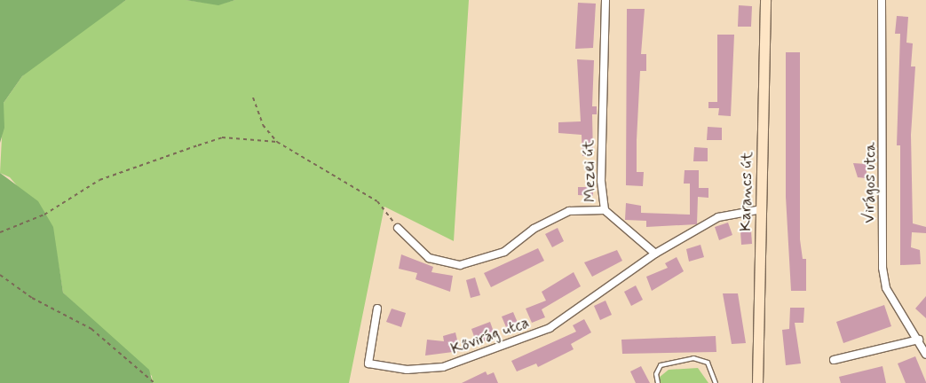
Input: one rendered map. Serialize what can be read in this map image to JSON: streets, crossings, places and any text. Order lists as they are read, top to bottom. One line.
{"streets":{"main road":["Karancs út"],"street":["Mezei út","Virágos utca","Kővirág utca"]},"crossings":[["Mezei út","Kővirág utca"]]}
